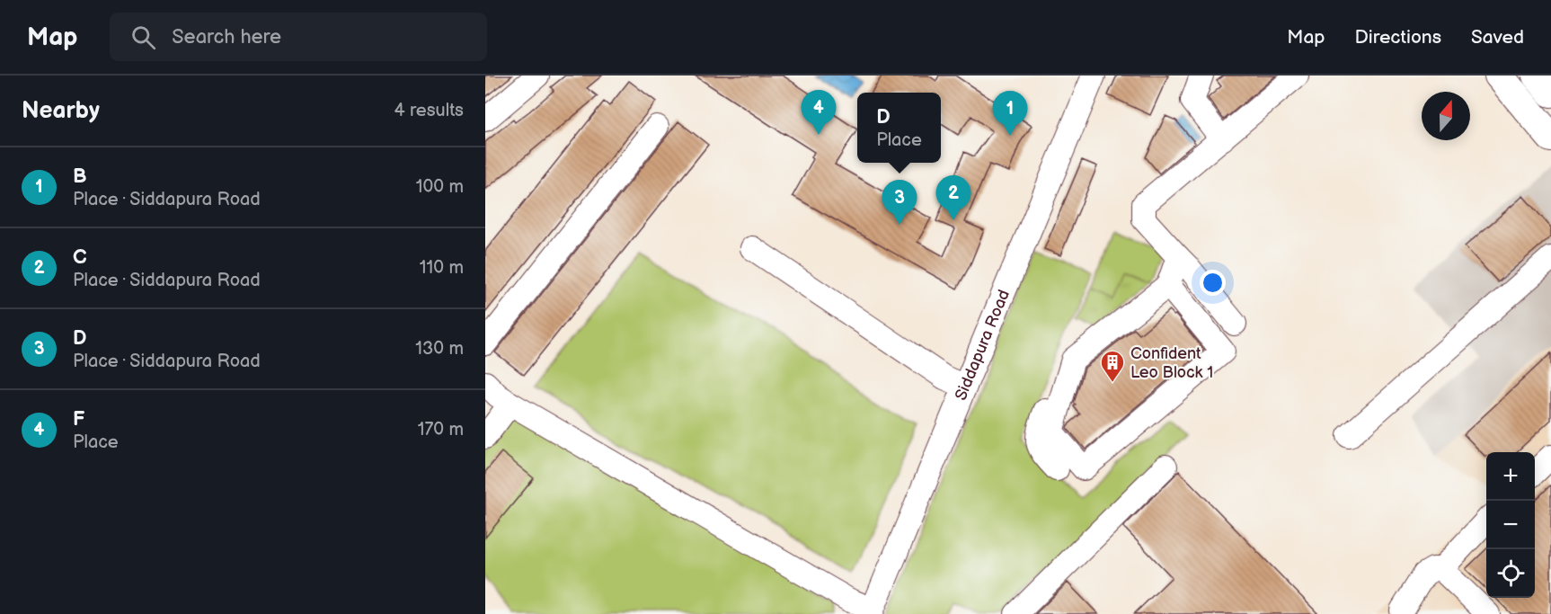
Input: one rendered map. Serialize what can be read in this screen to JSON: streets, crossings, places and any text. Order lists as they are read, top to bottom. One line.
{"streets":{"street":["Siddapura Road"]},"places":{"building":["Confident Leo Block 1"]},"north":"top","page":{"header":"Map","search":"Search here","nav":["Map","Directions","Saved"],"heading":["Nearby","4 results"],"pins":["4","1","2","3"],"popup":["D","Place"],"list":[{"mark":"1","name":"B","note":"Place · Siddapura Road","value":"100 m"},{"mark":"2","name":"C","note":"Place · Siddapura Road","value":"110 m"},{"mark":"3","name":"D","note":"Place · Siddapura Road","value":"130 m"},{"mark":"4","name":"F","note":"Place","value":"170 m"}],"map_buttons":["+","−"]}}
